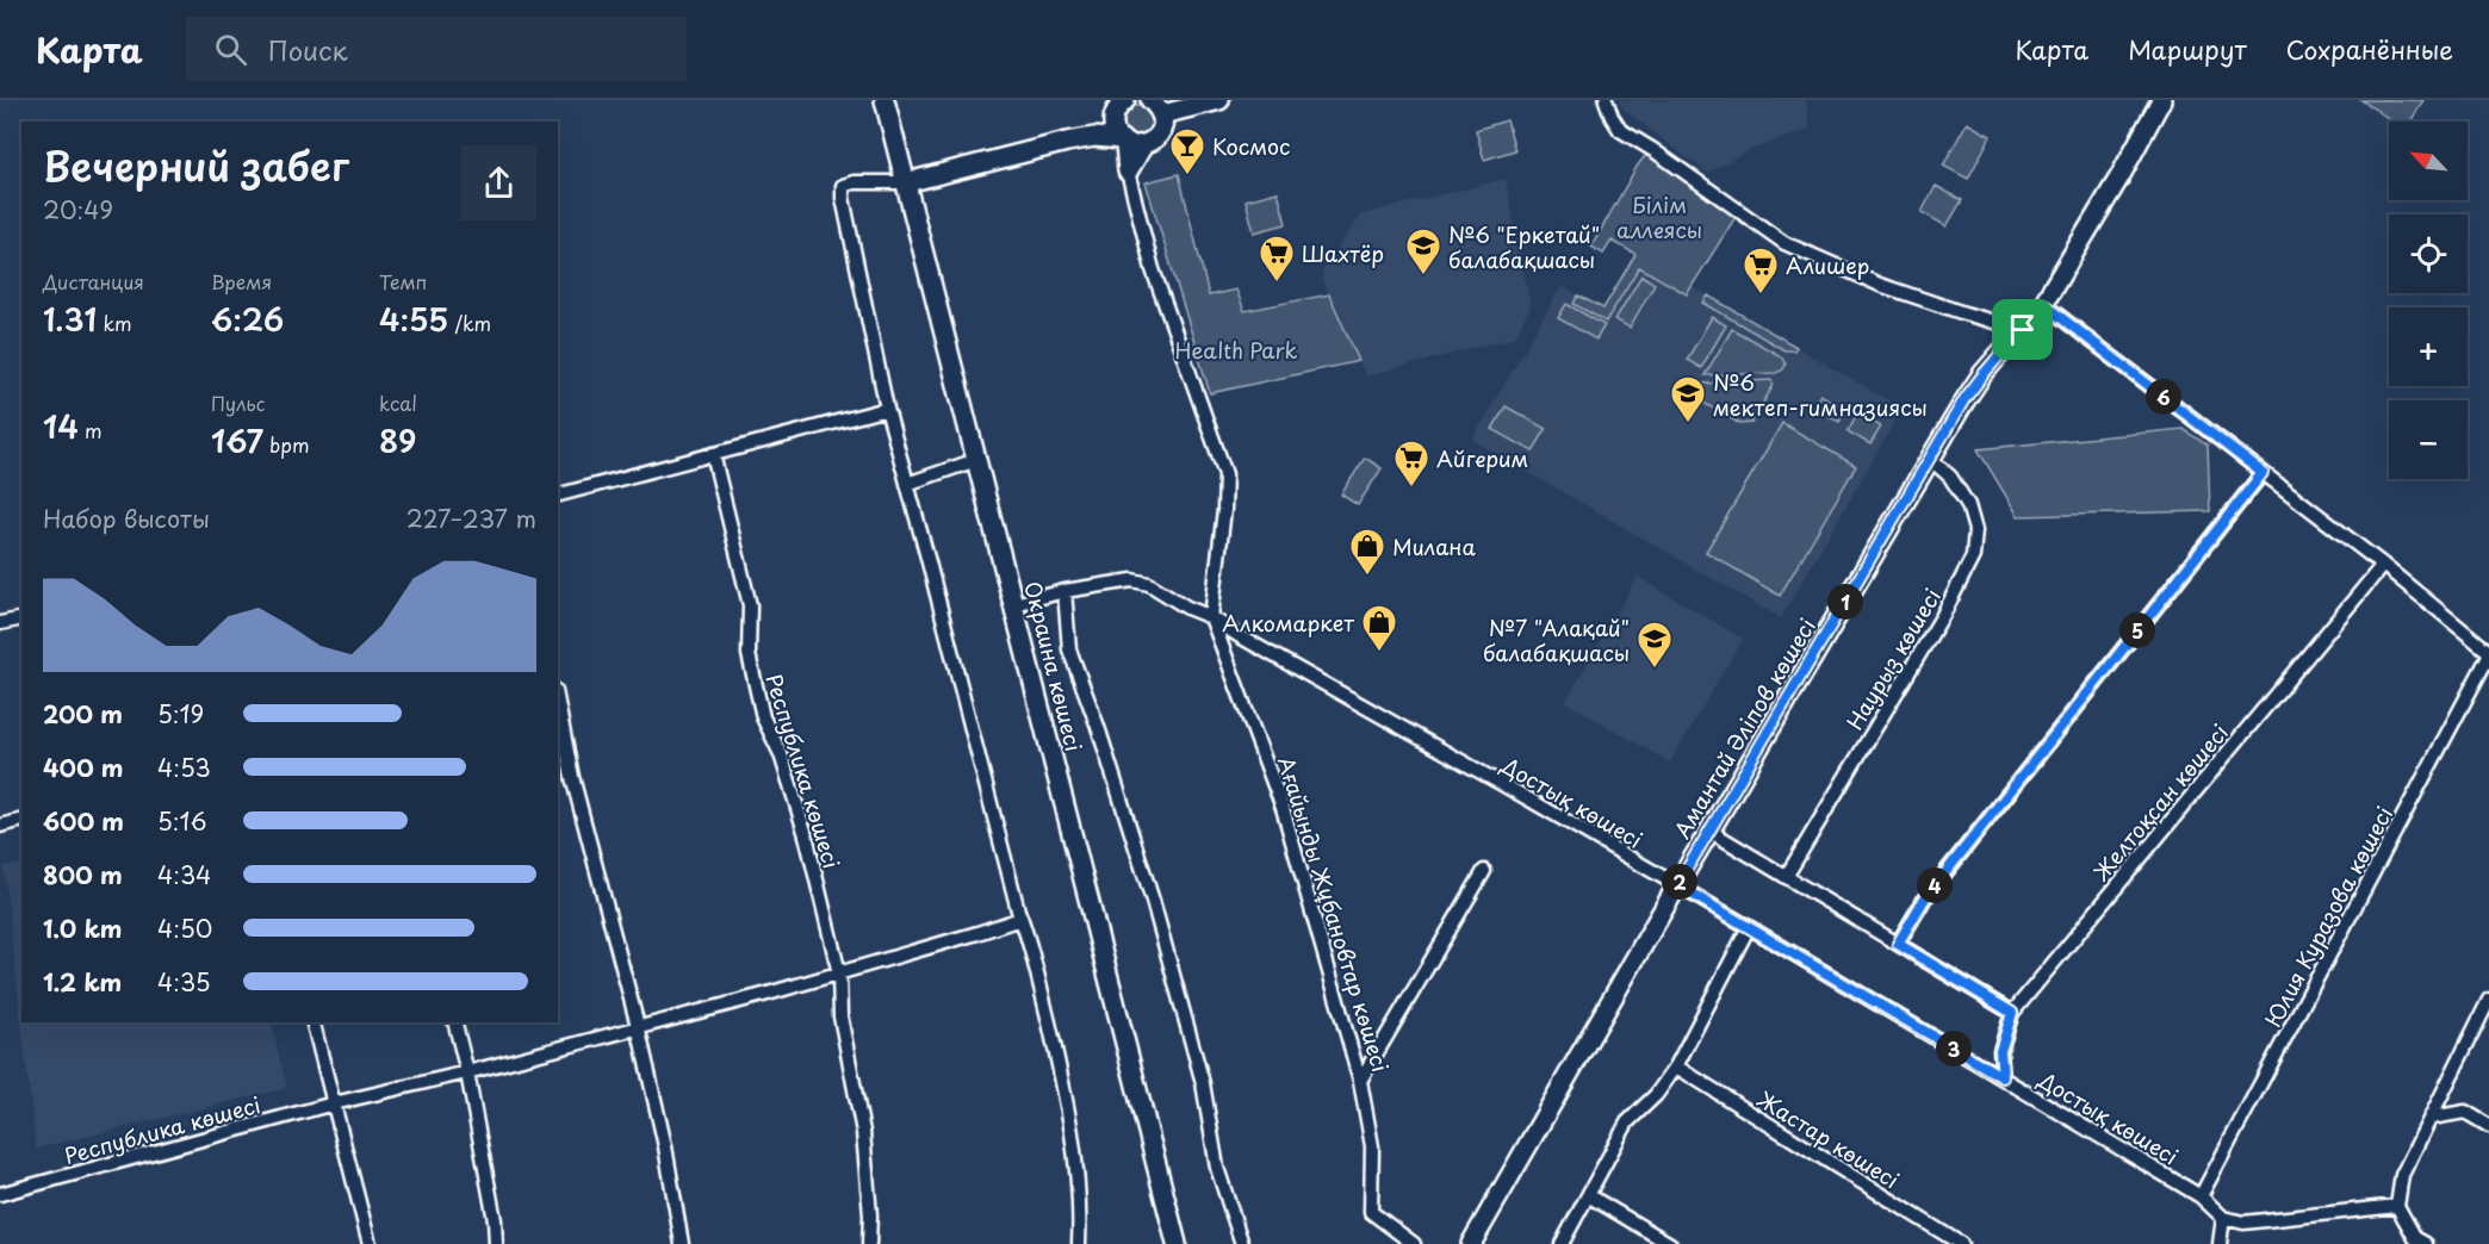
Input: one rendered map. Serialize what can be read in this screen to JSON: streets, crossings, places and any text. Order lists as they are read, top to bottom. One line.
{"streets":{"main road":["Окраина көшесі","Амантай Әліпов көшесі"],"street":["Наурыз көшесі","Республика көшесі","Достық көшесі","Желтоқсан көшесі","Ағайынды Жұбановтар көшесі","Юлия Куразова көшесі","Жастар көшесі"]},"crossings":[["Наурыз көшесі","Амантай Әліпов көшесі"],["Окраина көшесі","Достық көшесі"],["Амантай Әліпов көшесі","Достық көшесі"],["Достық көшесі","Желтоқсан көшесі"],["Достық көшесі","Ағайынды Жұбановтар көшесі"],["Достық көшесі","Юлия Куразова көшесі"]],"parks":["Білім аллеясы","Health Park"],"places":{"bar":["Космос"],"school or university":["№6 \"Еркетай\" балабақшасы","№6 мектеп-гимназиясы","№7 \"Алақай\" балабақшасы"],"supermarket":["Шахтёр","Алишер","Айгерим"],"shop":["Милана","Алкомаркет"]},"north":"top left","page":{"header":"Карта","search":"Поиск","nav":["Карта","Маршрут","Сохранённые"],"map_buttons":["+","−"],"heading":["Вечерний забег","20:49"],"stats":[["Дистанция","1.31 km"],["Время","6:26"],["Темп","4:55 /km"],["14 m"],["Пульс","167 bpm"],["kcal","89"]],"pins":["6","1","5","2","4","3"],"chart":["Набор высоты","227–237 m"],"list":[{"name":"200 m","note":"5:19"},{"name":"400 m","note":"4:53"},{"name":"600 m","note":"5:16"},{"name":"800 m","note":"4:34"},{"name":"1.0 km","note":"4:50"},{"name":"1.2 km","note":"4:35"}]}}
